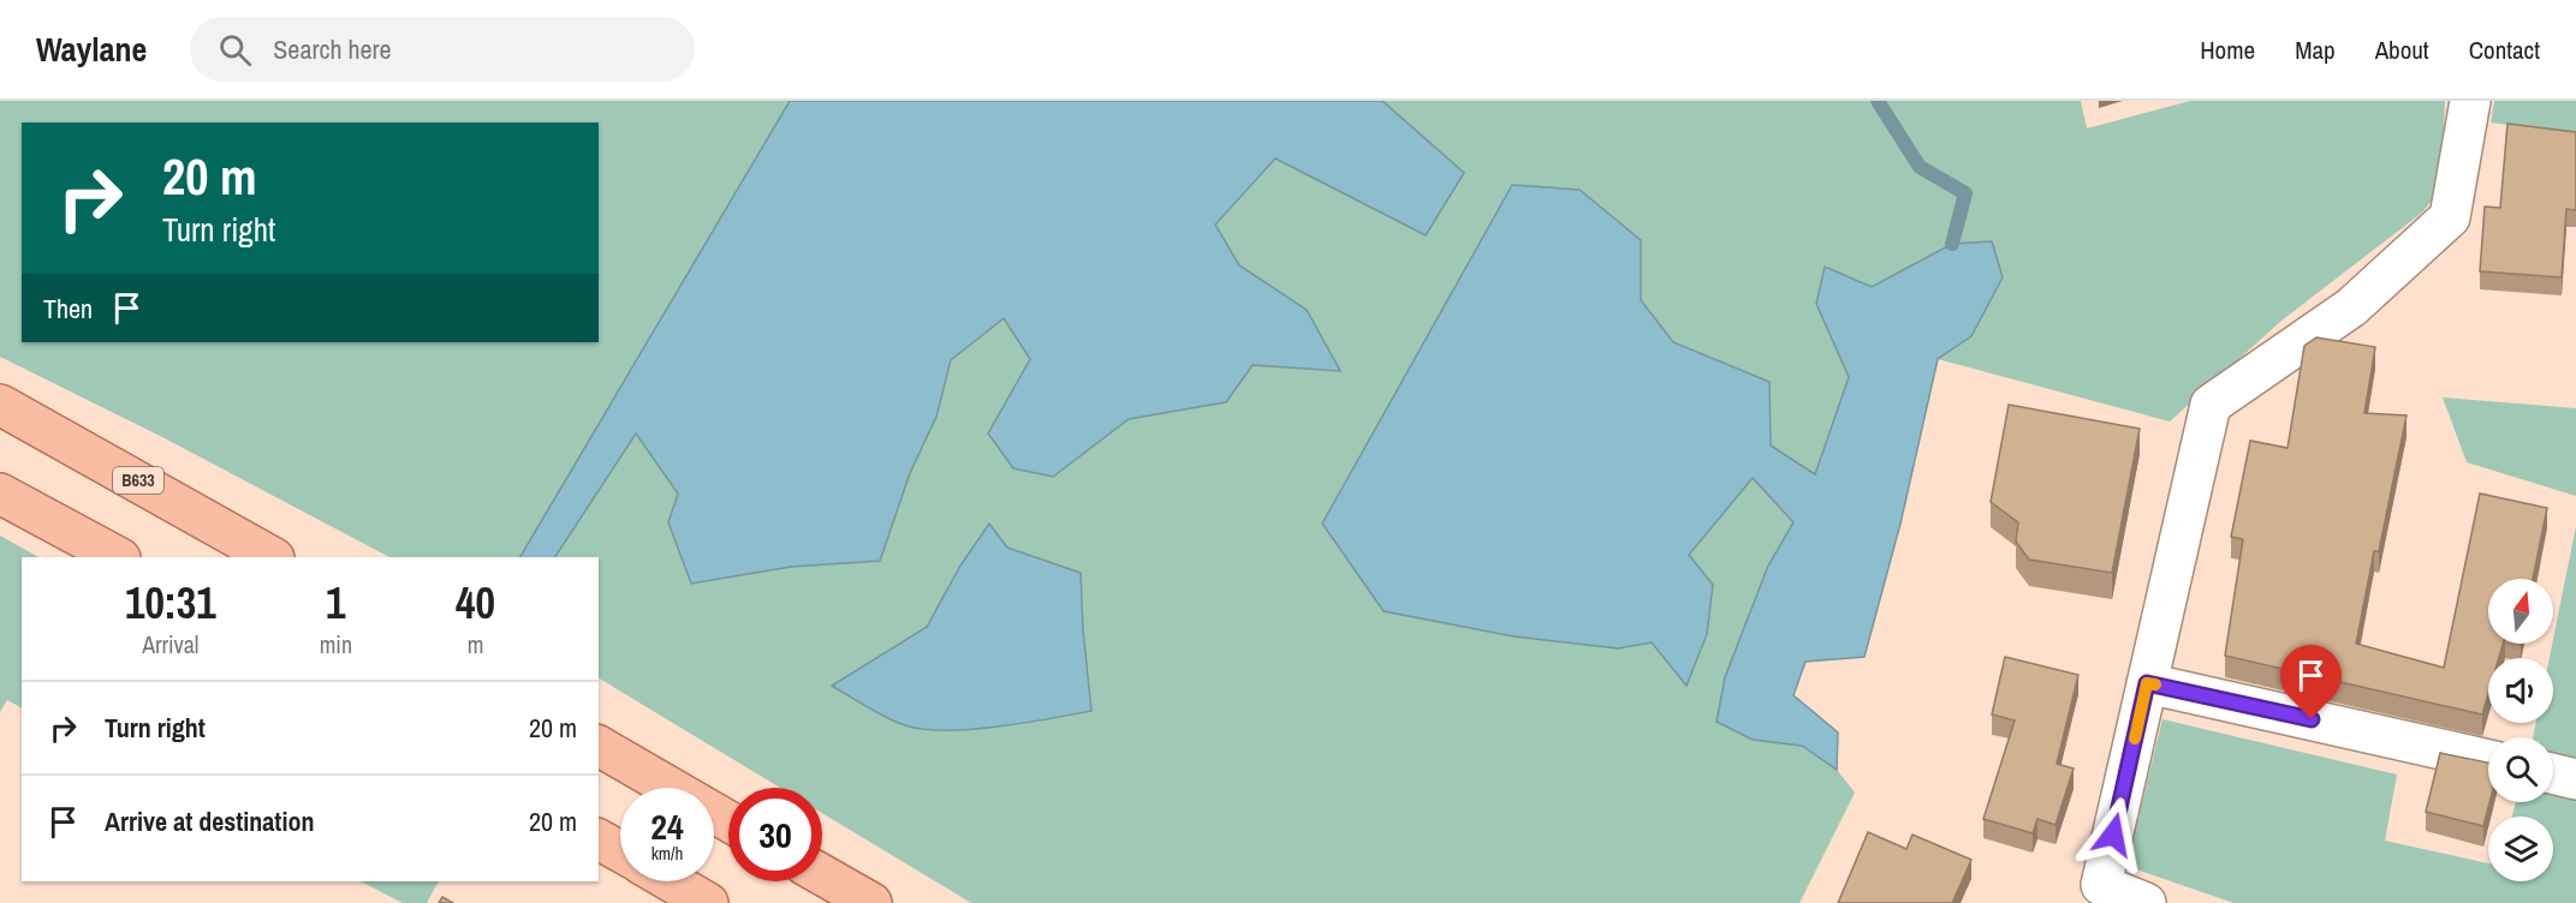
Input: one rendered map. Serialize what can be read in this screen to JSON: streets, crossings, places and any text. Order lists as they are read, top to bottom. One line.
{"streets":{"main road":["B633"]},"north":"top","page":{"header":"Waylane","search":"Search here","nav":["Home","Map","About","Contact"],"turn":["20 m","Turn right"],"then":"Then","eta":["10:31","Arrival","1","min","40","m"],"list":[{"name":"Turn right","value":"20 m"},{"name":"Arrive at destination","value":"20 m"}],"speed":"24 km/h","limit":"30"}}
